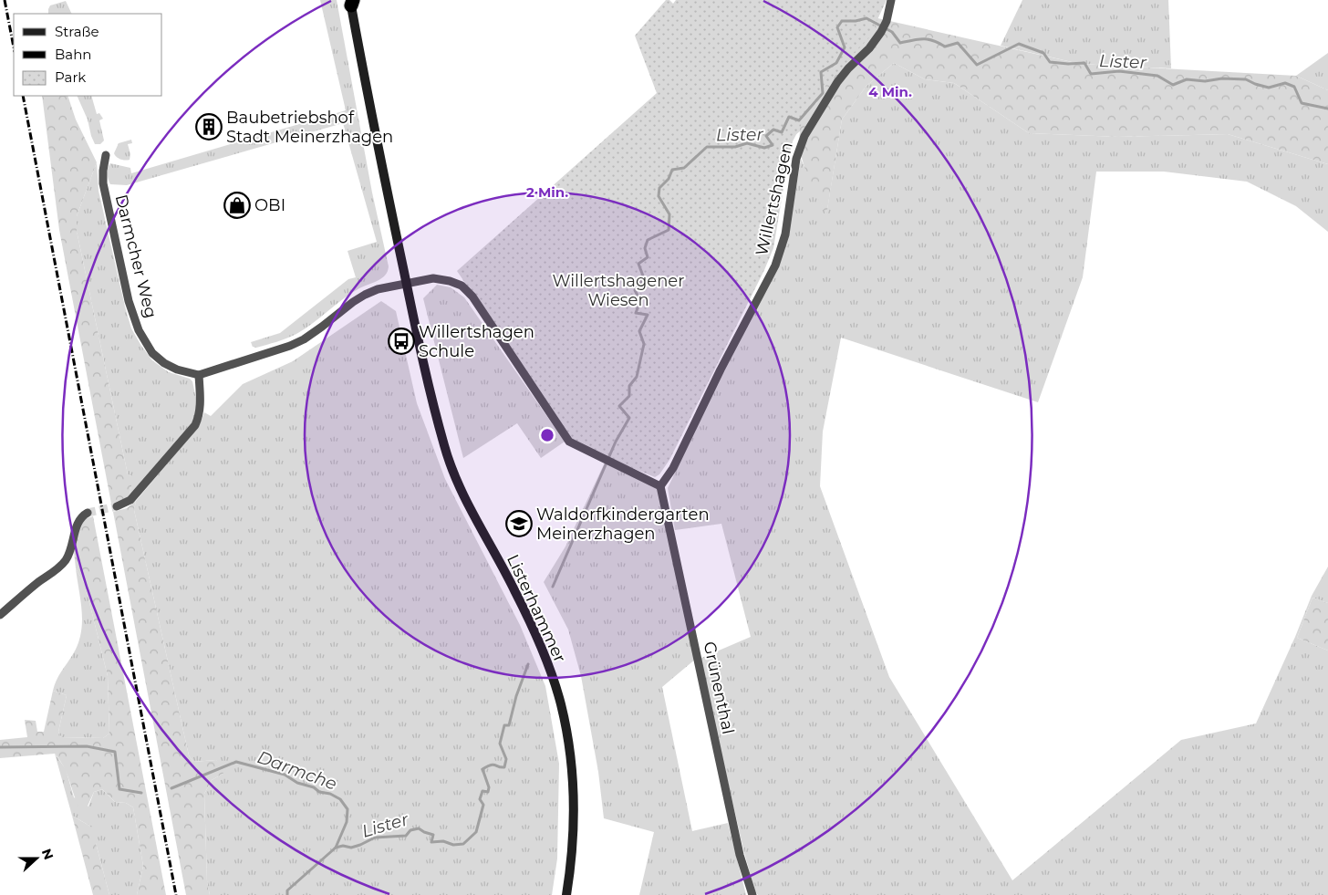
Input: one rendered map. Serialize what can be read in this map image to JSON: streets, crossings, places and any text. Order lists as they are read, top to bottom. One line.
{"streets":{"main road":["Listerhammer"],"street":["Willertshagen","Darmcher Weg","Grünenthal"]},"crossings":[["Willertshagen","Grünenthal"]],"water":["Lister","Darmche"],"parks":["Willertshagener Wiesen"],"places":{"building":["Baubetriebshof Stadt Meinerzhagen"],"shop":["OBI"],"bus stop":["Willertshagen Schule"],"school or university":["Waldorfkindergarten Meinerzhagen"]},"legend":["Straße","Bahn","Park"],"north":"right","rings":["4 Min.","2 Min."]}
